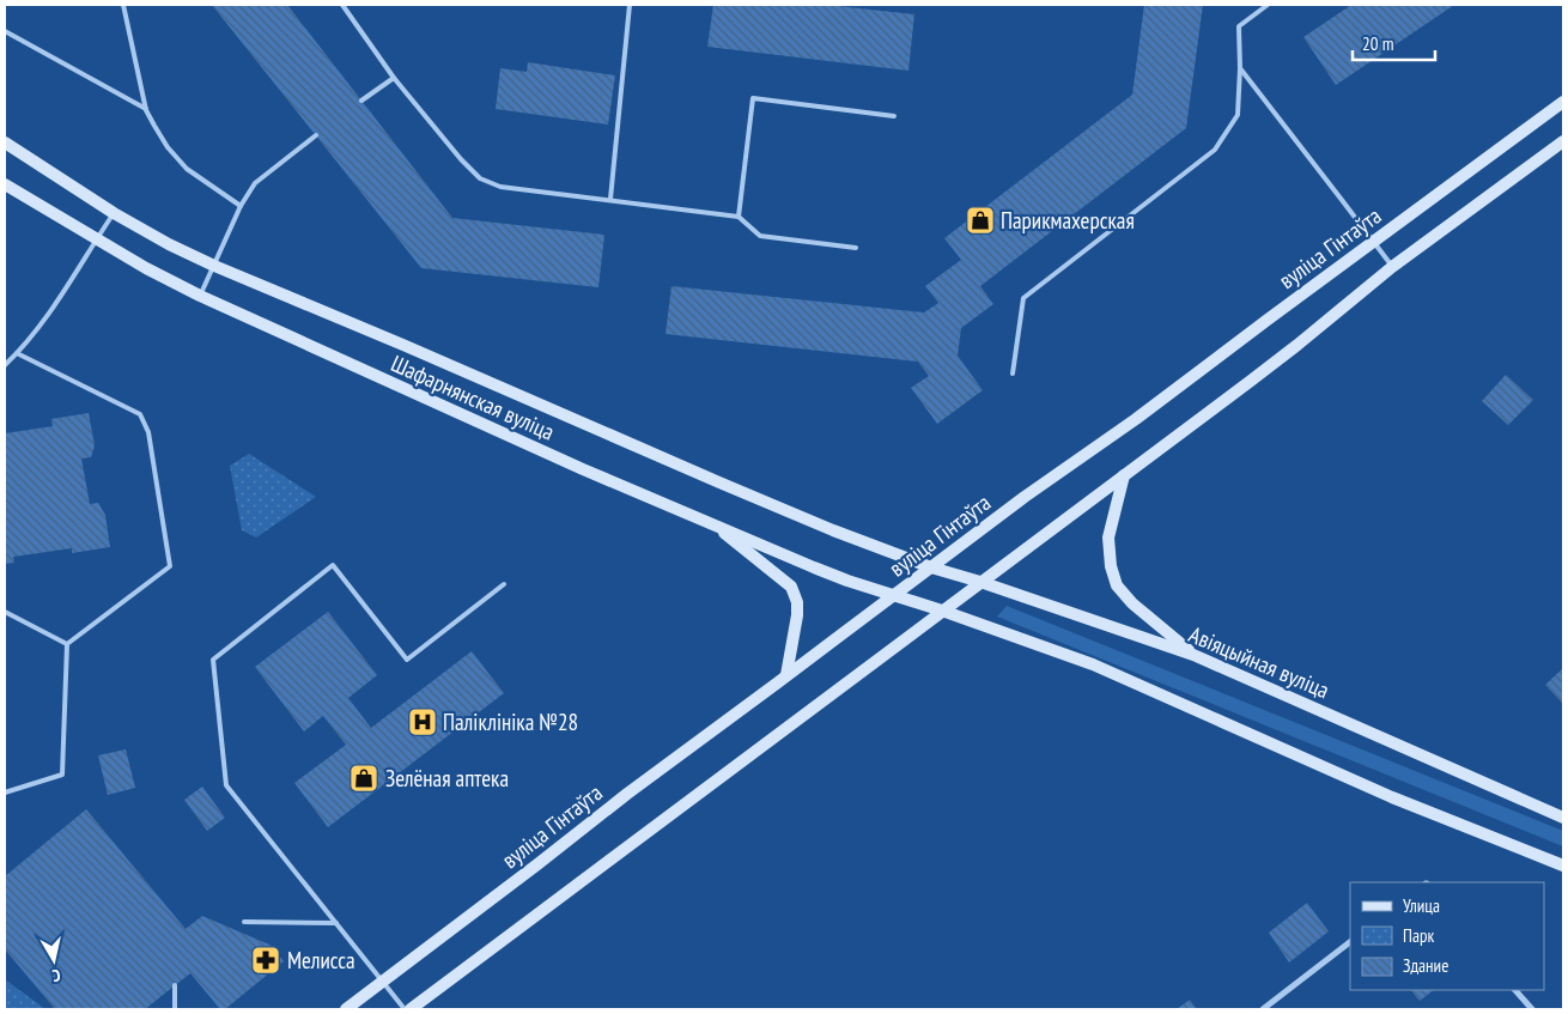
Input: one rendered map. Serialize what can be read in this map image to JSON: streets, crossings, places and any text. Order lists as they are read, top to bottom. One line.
{"streets":{"main road":["вуліца Гінтаўта","Шафарнянская вуліца","Авіяцыйная вуліца"]},"crossings":[["вуліца Гінтаўта","Шафарнянская вуліца"],["вуліца Гінтаўта","Авіяцыйная вуліца"],["Шафарнянская вуліца","Авіяцыйная вуліца"]],"places":{"shop":["Парикмахерская","Зелёная аптека"],"hospital":["Паліклініка №28"],"pharmacy":["Мелисса"]},"legend":["Улица","Парк","Здание"],"scale_bar":"20 m","north":"bottom"}
